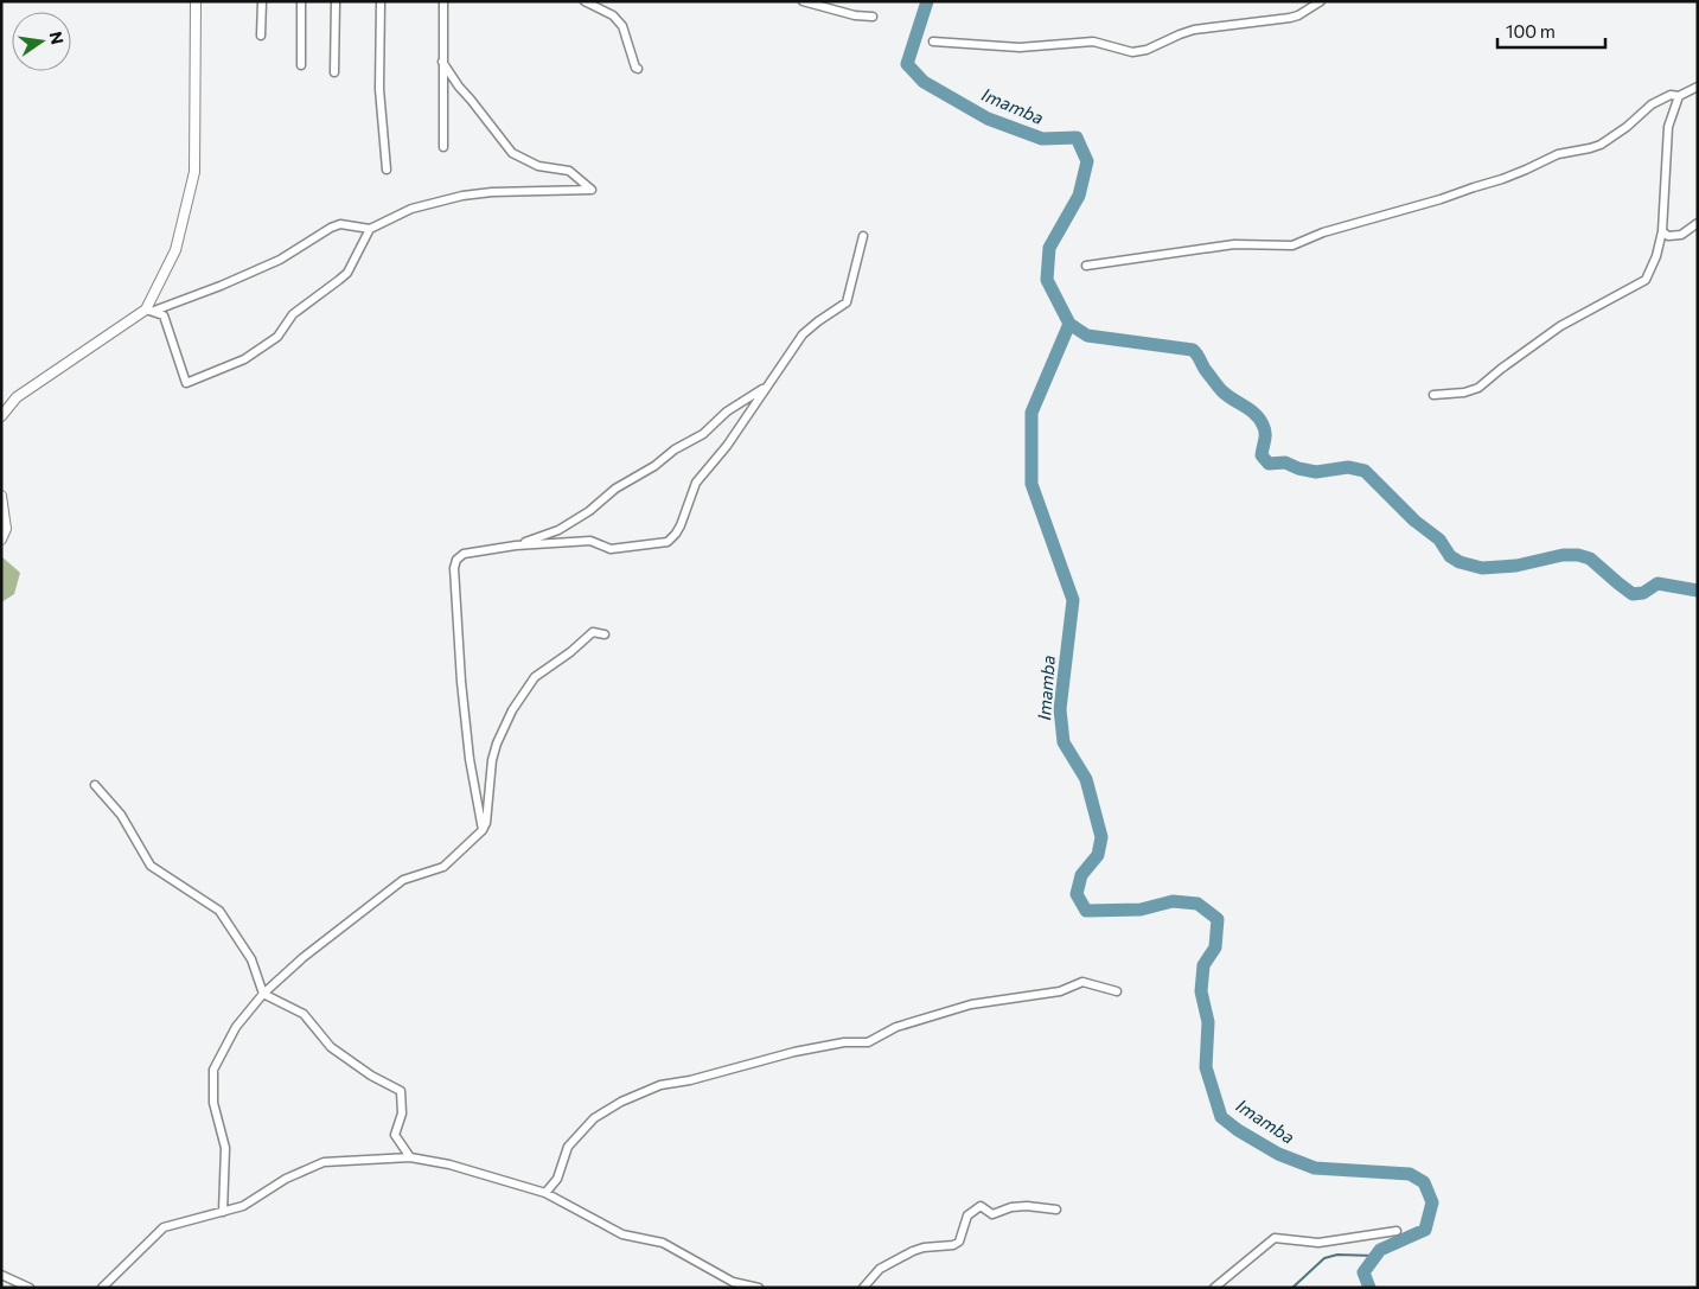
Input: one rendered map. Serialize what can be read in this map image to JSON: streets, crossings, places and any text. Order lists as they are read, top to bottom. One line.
{"water":["Imamba"],"scale_bar":"100 m","north":"right"}
